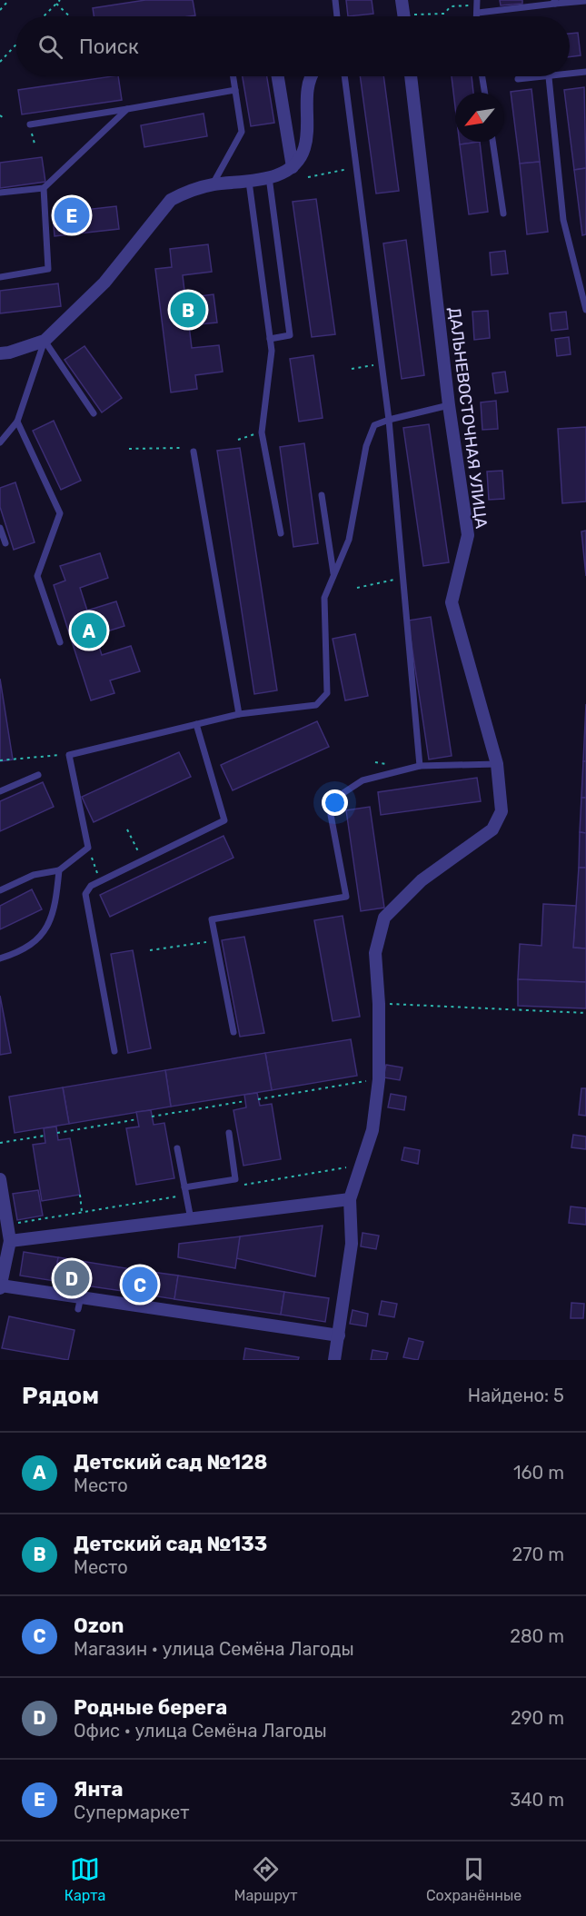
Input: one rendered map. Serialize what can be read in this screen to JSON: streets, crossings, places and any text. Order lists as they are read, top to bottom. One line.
{"streets":{"street":["ДАЛЬНЕВОСТОЧНАЯ УЛИЦА"]},"north":"bottom left","page":{"search":"Поиск","pins":["E","B","A","D","C"],"heading":["Рядом","Найдено: 5"],"list":[{"mark":"A","name":"Детский сад №128","note":"Место","value":"160 m"},{"mark":"B","name":"Детский сад №133","note":"Место","value":"270 m"},{"mark":"C","name":"Ozon","note":"Магазин · улица Семёна Лагоды","value":"280 m"},{"mark":"D","name":"Родные берега","note":"Офис · улица Семёна Лагоды","value":"290 m"},{"mark":"E","name":"Янта","note":"Супермаркет","value":"340 m"}],"nav":["Карта","Маршрут","Сохранённые"]}}
